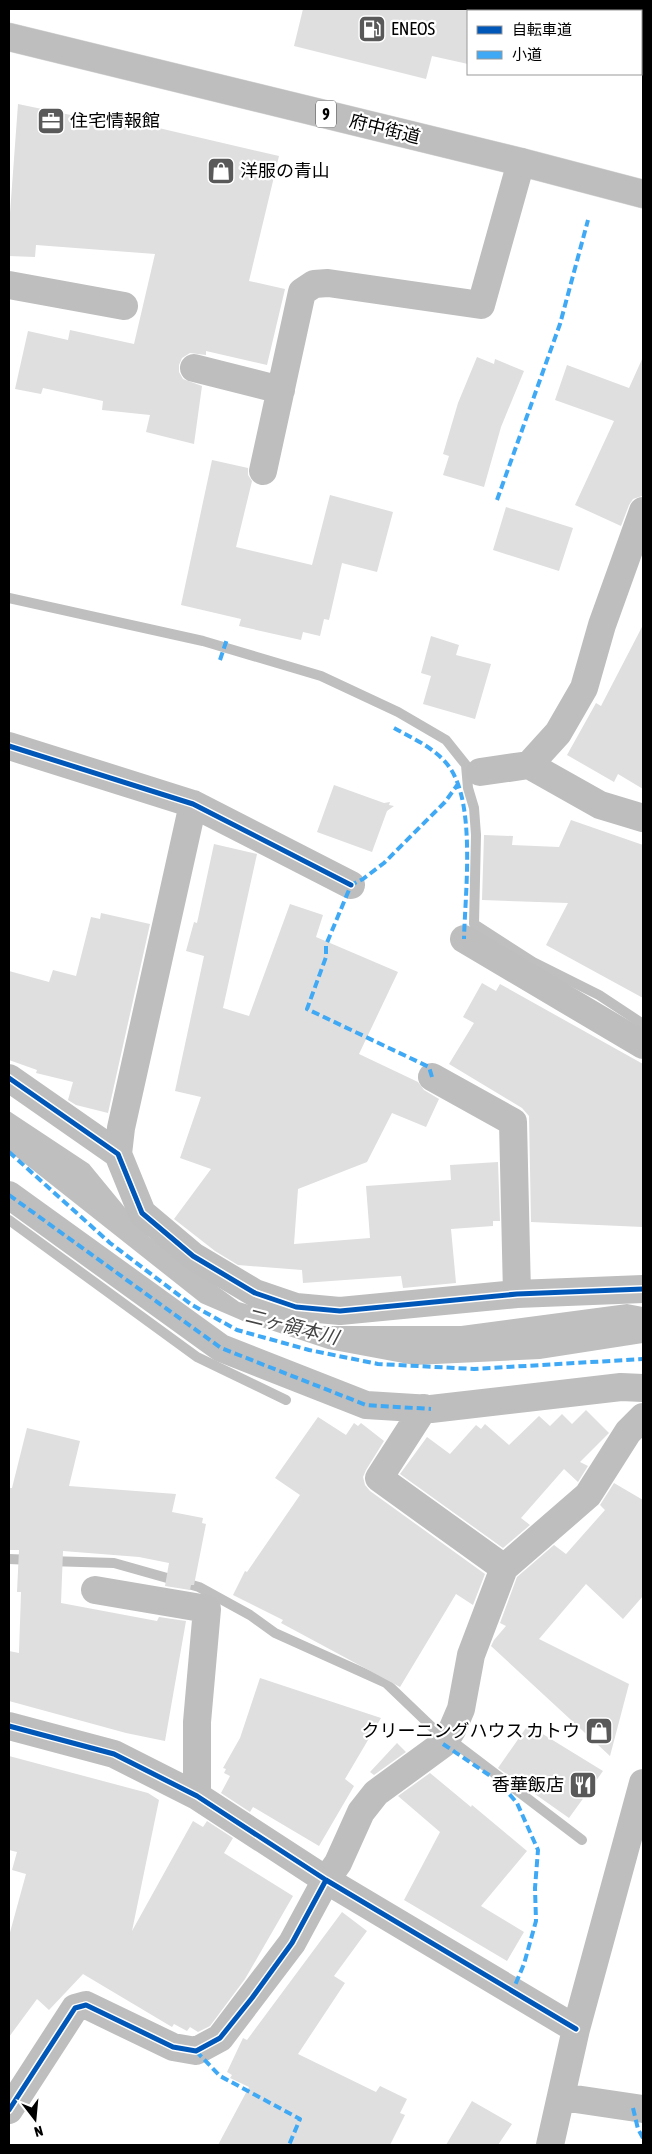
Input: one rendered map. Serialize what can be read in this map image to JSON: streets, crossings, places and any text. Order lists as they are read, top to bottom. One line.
{"streets":{"street":["9","府中街道"]},"water":["二ヶ領本川"],"places":{"fuel station":["ENEOS"],"office":["住宅情報館"],"shop":["洋服の青山","クリーニングハウス カトウ"],"restaurant":["香華飯店"]},"legend":["自転車道","小道"],"north":"bottom"}
